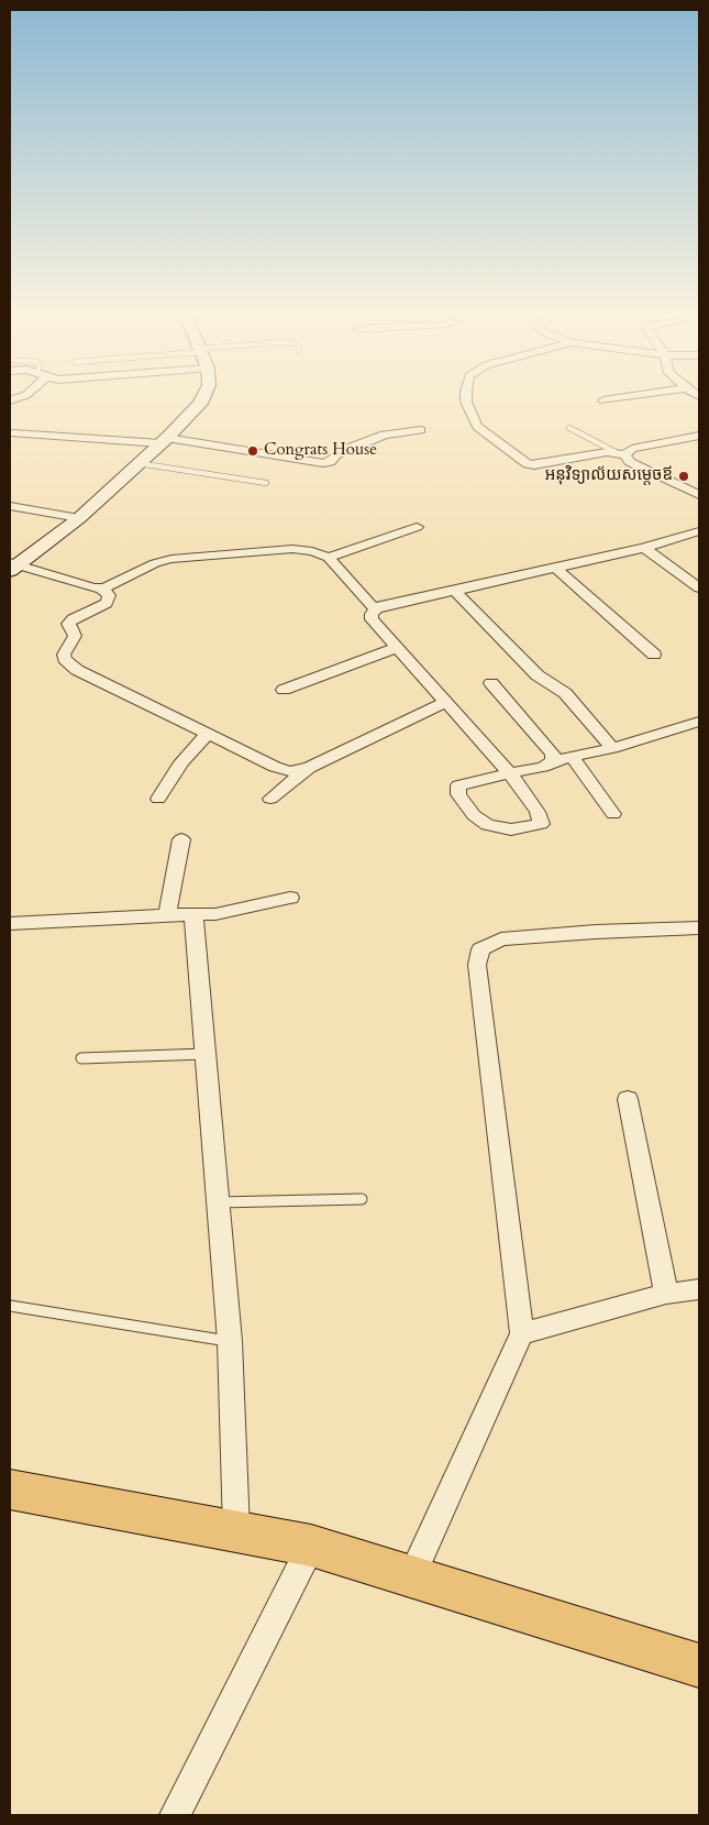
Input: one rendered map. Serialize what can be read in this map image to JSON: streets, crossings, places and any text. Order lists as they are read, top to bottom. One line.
{"places":["Congrats House","អនុវិទ្យាល័យសម្តេចឪ"]}
